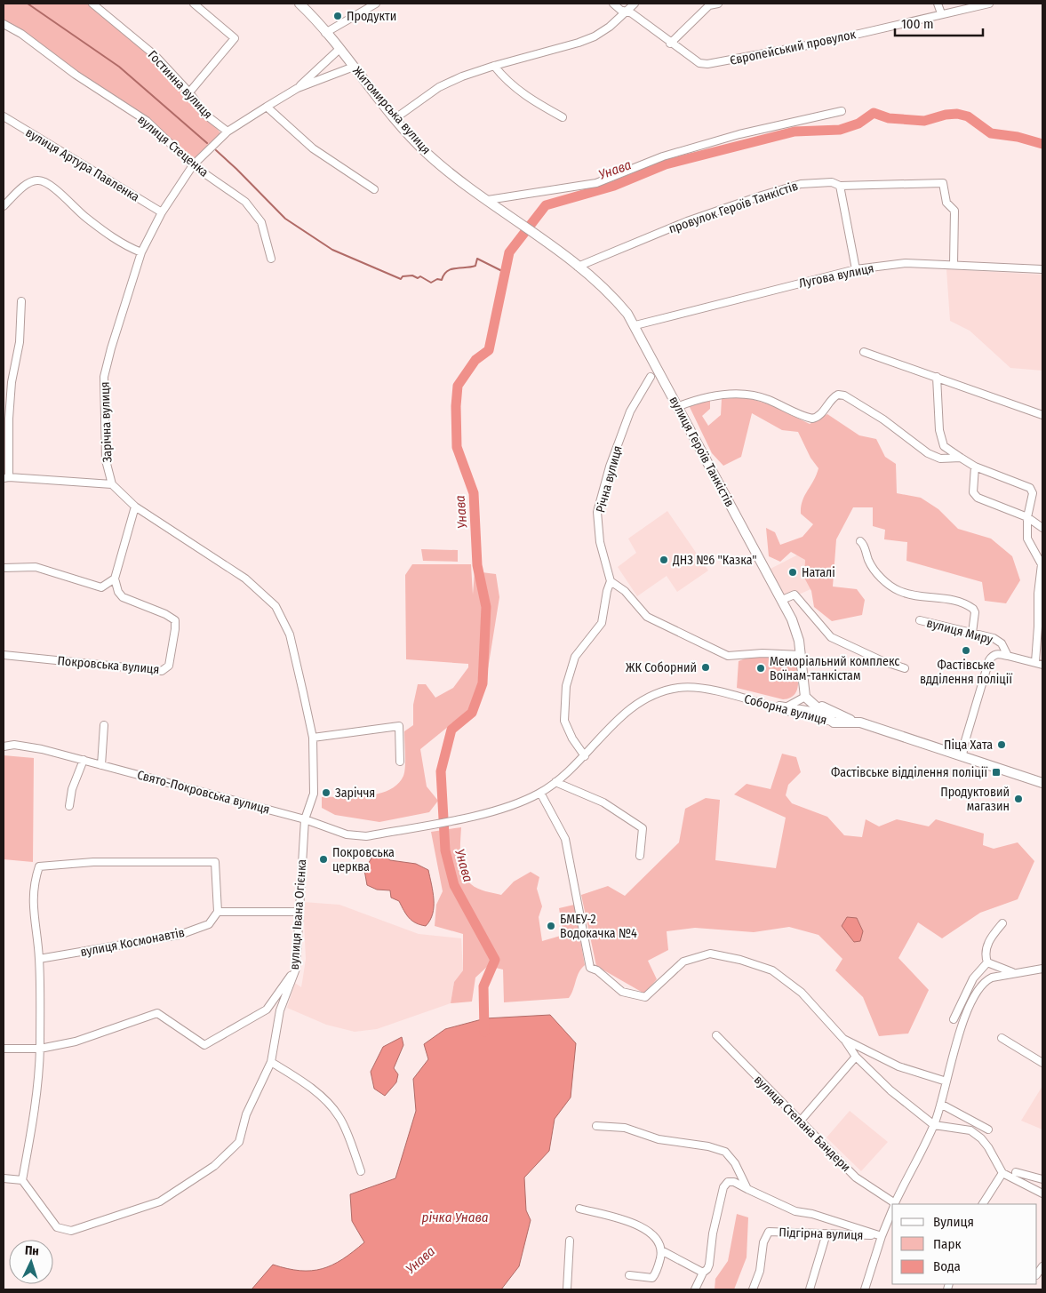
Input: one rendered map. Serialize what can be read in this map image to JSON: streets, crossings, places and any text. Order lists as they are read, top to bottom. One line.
{"streets":{"main road":["Житомирська вулиця","вулиця Героїв Танкістів","Соборна вулиця"],"street":["Європейський провулок","Гостинна вулиця","вулиця Стеценка","вулиця Артура Павленка","провулок Героїв Танкістів","Лугова вулиця","Зарічна вулиця","Річна вулиця","вулиця Миру","Покровська вулиця","Свято-Покровська вулиця","вулиця Івана Огієнка","вулиця Космонавтів","вулиця Степана Бандери","Підгірна вулиця"]},"crossings":[["Гостинна вулиця","Зарічна вулиця"],["Житомирська вулиця","Зарічна вулиця"],["Житомирська вулиця","вулиця Героїв Танкістів"],["вулиця Стеценка","Зарічна вулиця"],["вулиця Артура Павленка","Зарічна вулиця"],["провулок Героїв Танкістів","Лугова вулиця"],["провулок Героїв Танкістів","вулиця Героїв Танкістів"],["Лугова вулиця","вулиця Героїв Танкістів"],["Зарічна вулиця","Соборна вулиця"],["Зарічна вулиця","Свято-Покровська вулиця"],["Зарічна вулиця","вулиця Івана Огієнка"],["вулиця Героїв Танкістів","Соборна вулиця"],["Річна вулиця","Соборна вулиця"],["Соборна вулиця","Свято-Покровська вулиця"],["Соборна вулиця","вулиця Івана Огієнка"],["Свято-Покровська вулиця","вулиця Івана Огієнка"]],"water":["Унава","річка Унава"],"places":{"other":["Продукти","ДНЗ №6 \"Казка\"","Наталі","Фастівське вдділення поліції","ЖК Соборний","Меморіальний комплекс Воїнам-танкістам","Піца Хата","Заріччя","Продуктовий магазин","Покровська церква","БМЕУ-2 Водокачка №4"],"transit":["Фастівське відділення поліції"]},"legend":["Вулиця","Парк","Вода"],"scale_bar":"100 m","north":"top"}
